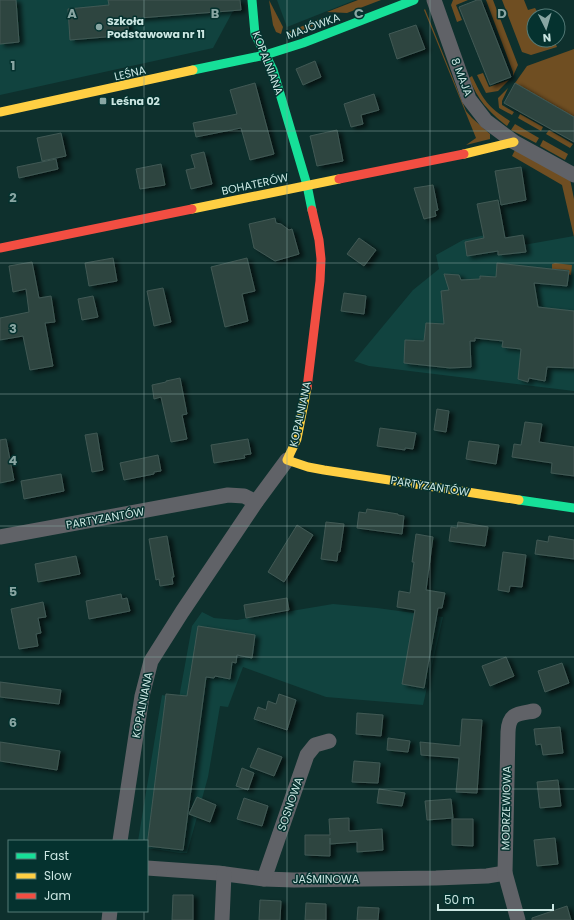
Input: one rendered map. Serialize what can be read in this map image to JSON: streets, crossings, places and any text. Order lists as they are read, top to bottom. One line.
{"streets":{"street":["MAJÓWKA","KOPALNIANA","LEŚNA","8 MAJA","BOHATERÓW","PARTYZANTÓW","SOSNOWA","MODRZEWIOWA","JAŚMINOWA"]},"crossings":[["MAJÓWKA","KOPALNIANA"],["MAJÓWKA","LEŚNA"],["KOPALNIANA","LEŚNA"],["KOPALNIANA","BOHATERÓW"],["KOPALNIANA","PARTYZANTÓW"],["8 MAJA","BOHATERÓW"],["SOSNOWA","JAŚMINOWA"],["MODRZEWIOWA","JAŚMINOWA"]],"places":{"other":["Szkoła Podstawowa nr 11"],"transit":["Leśna 02"]},"legend":["Fast","Slow","Jam"],"scale_bar":"50 m","north":"bottom","grid":{"columns":["A","B","C","D"],"rows":["1","2","3","4","5","6"]}}
